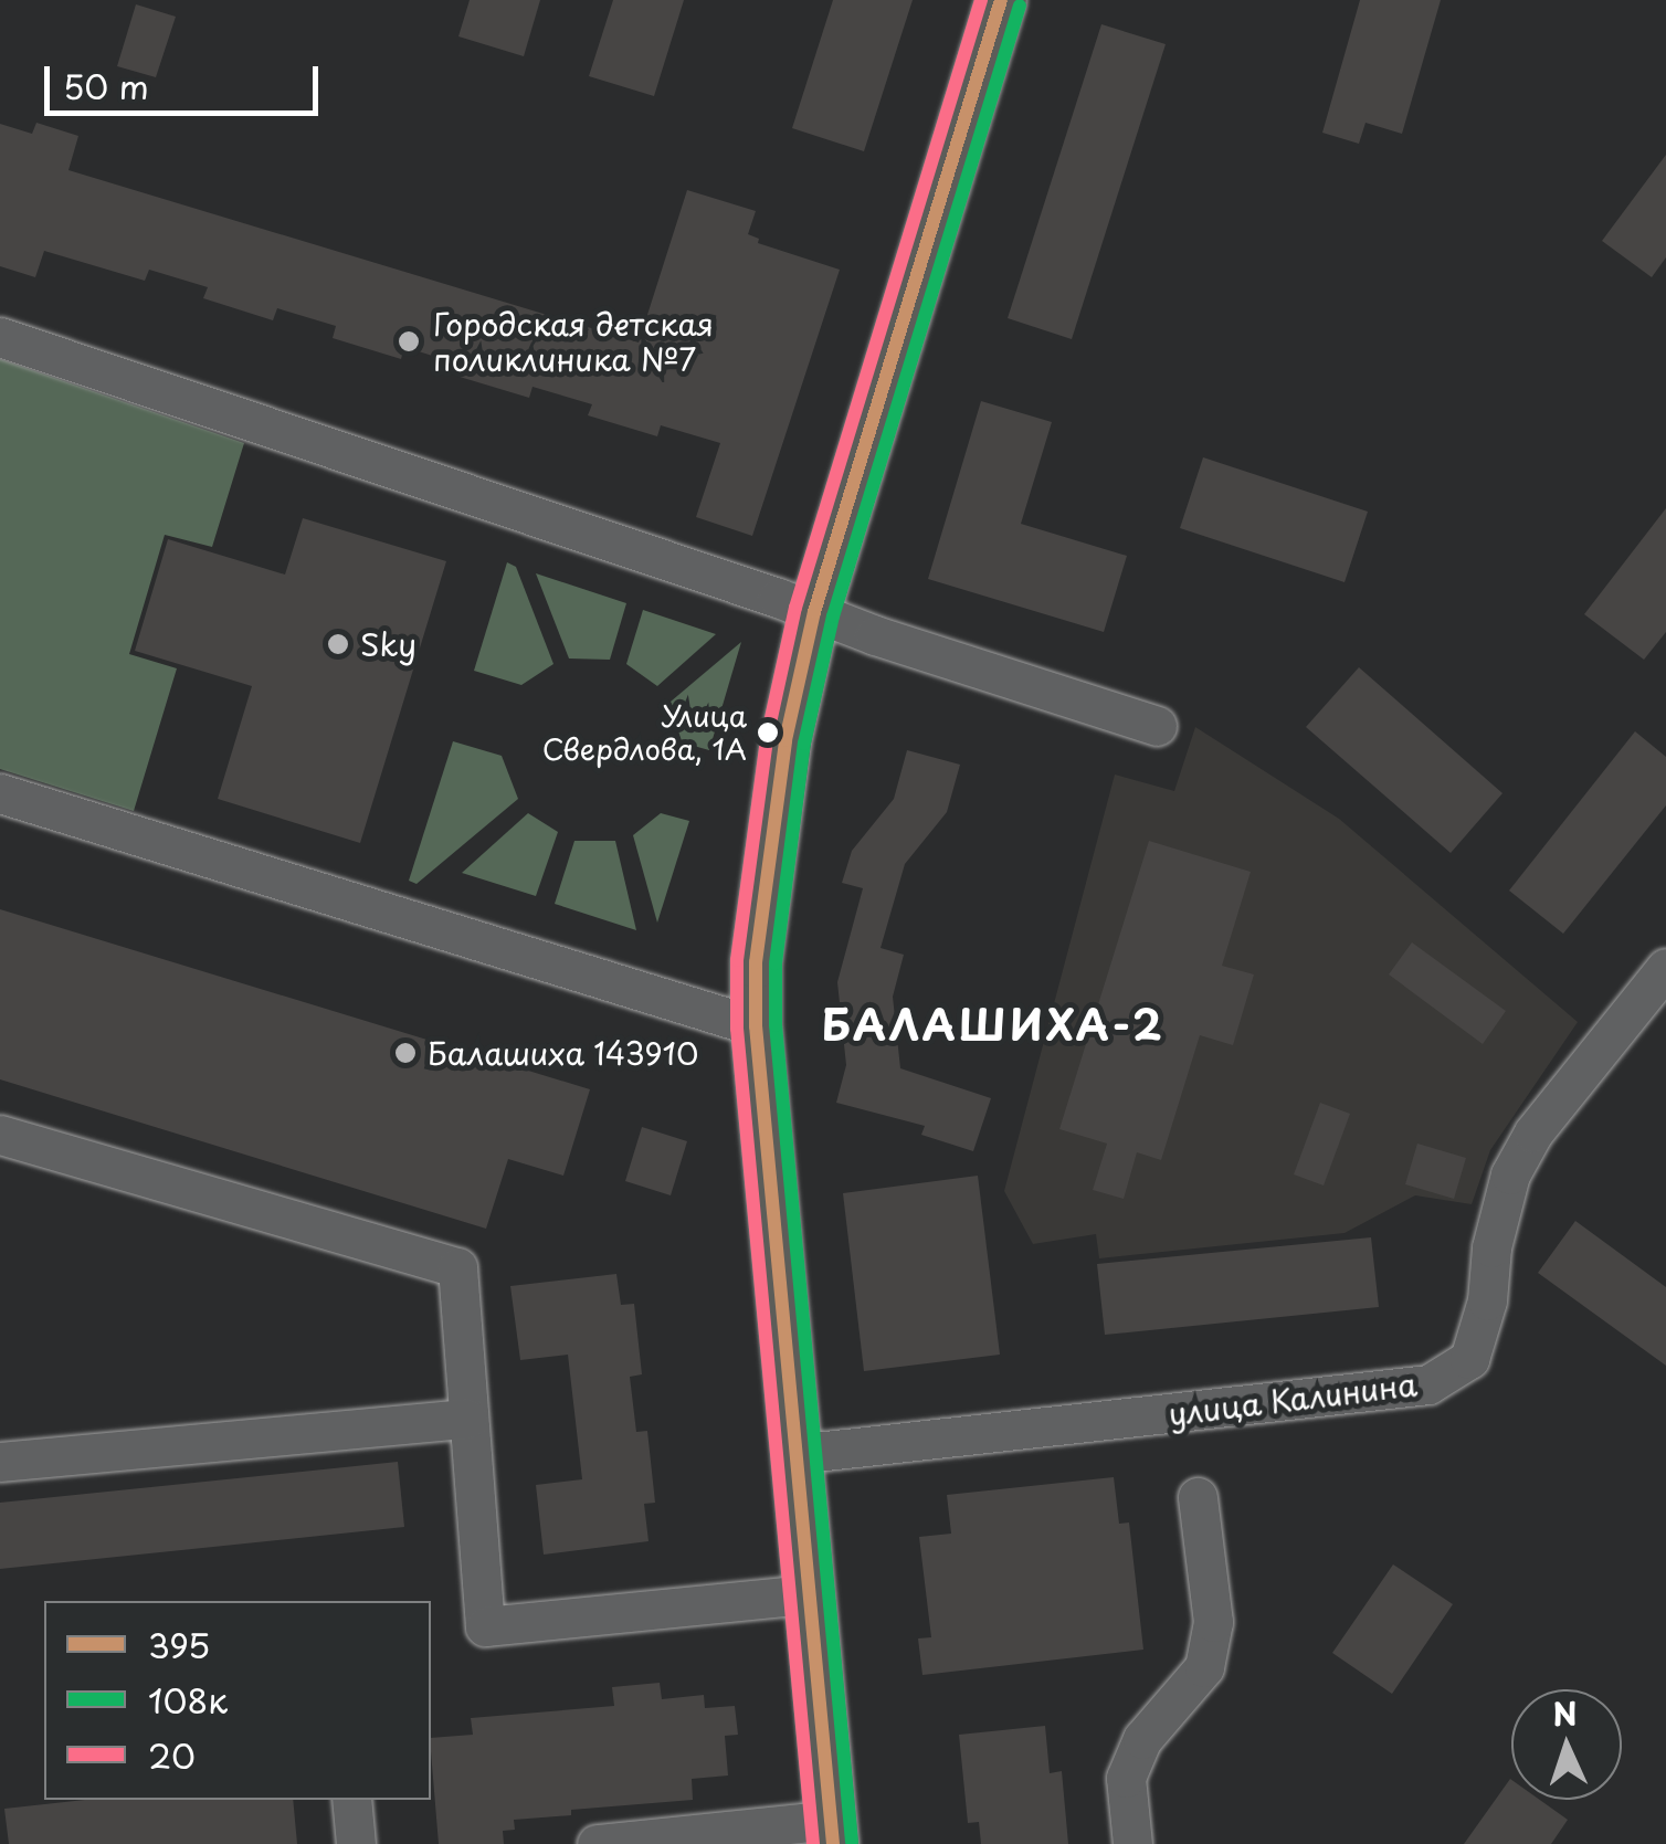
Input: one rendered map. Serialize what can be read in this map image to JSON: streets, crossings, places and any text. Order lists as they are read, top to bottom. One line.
{"streets":{"street":["улица Калинина"]},"districts":["БАЛАШИХА-2"],"places":["Городская детская поликлиника №7","Sky","Улица Свердлова, 1А","Балашиха 143910"],"lines":["transit line 395","transit line 20","transit line 108к"],"legend":["395","108к","20"],"scale_bar":"50 m","north":"top"}
